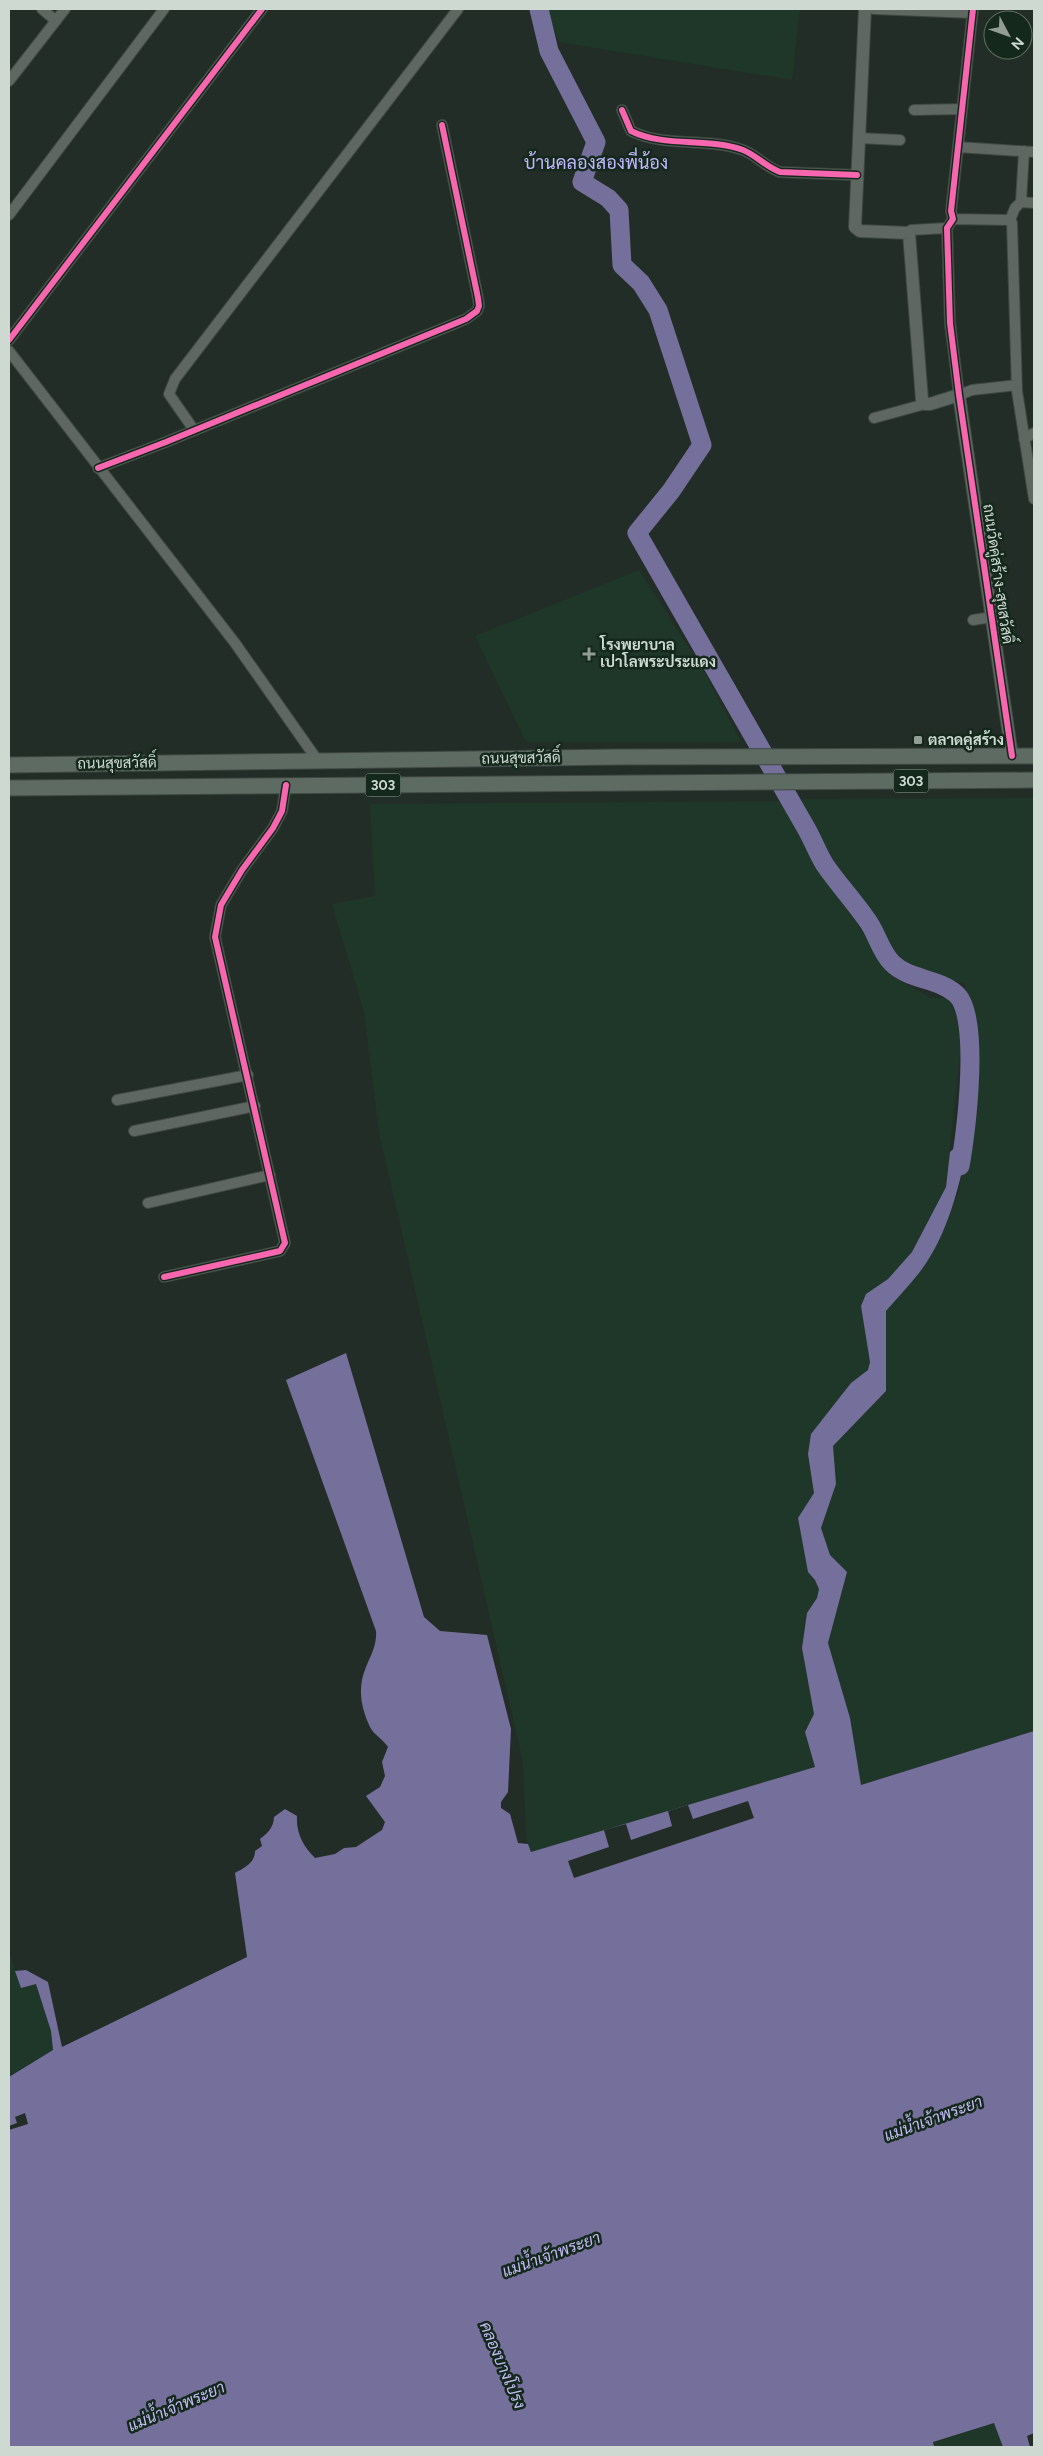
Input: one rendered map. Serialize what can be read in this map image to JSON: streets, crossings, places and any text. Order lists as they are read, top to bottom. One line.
{"streets":{"main road":["ถนนสุขสวัสดิ์","303"],"street":["ถนนวัดคู่สร้าง-สุขสวัสดิ์"]},"crossings":[["ถนนวัดคู่สร้าง-สุขสวัสดิ์","ถนนสุขสวัสดิ์"]],"districts":["บ้านคลองสองพี่น้อง"],"water":["แม่น้ำเจ้าพระยา","คลองบางโปรง"],"places":{"health":["โรงพยาบาล เปาโลพระประแดง"],"transit":["ตลาดคู่สร้าง"]},"north":"bottom right"}
